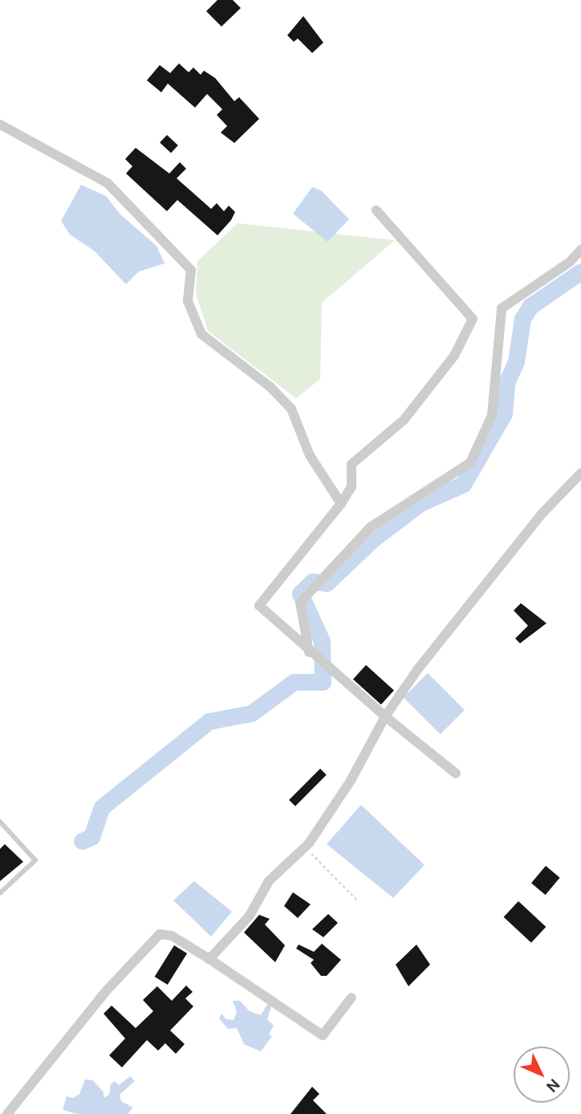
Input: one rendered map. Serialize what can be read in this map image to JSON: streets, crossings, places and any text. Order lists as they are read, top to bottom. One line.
{"north":"bottom right"}
